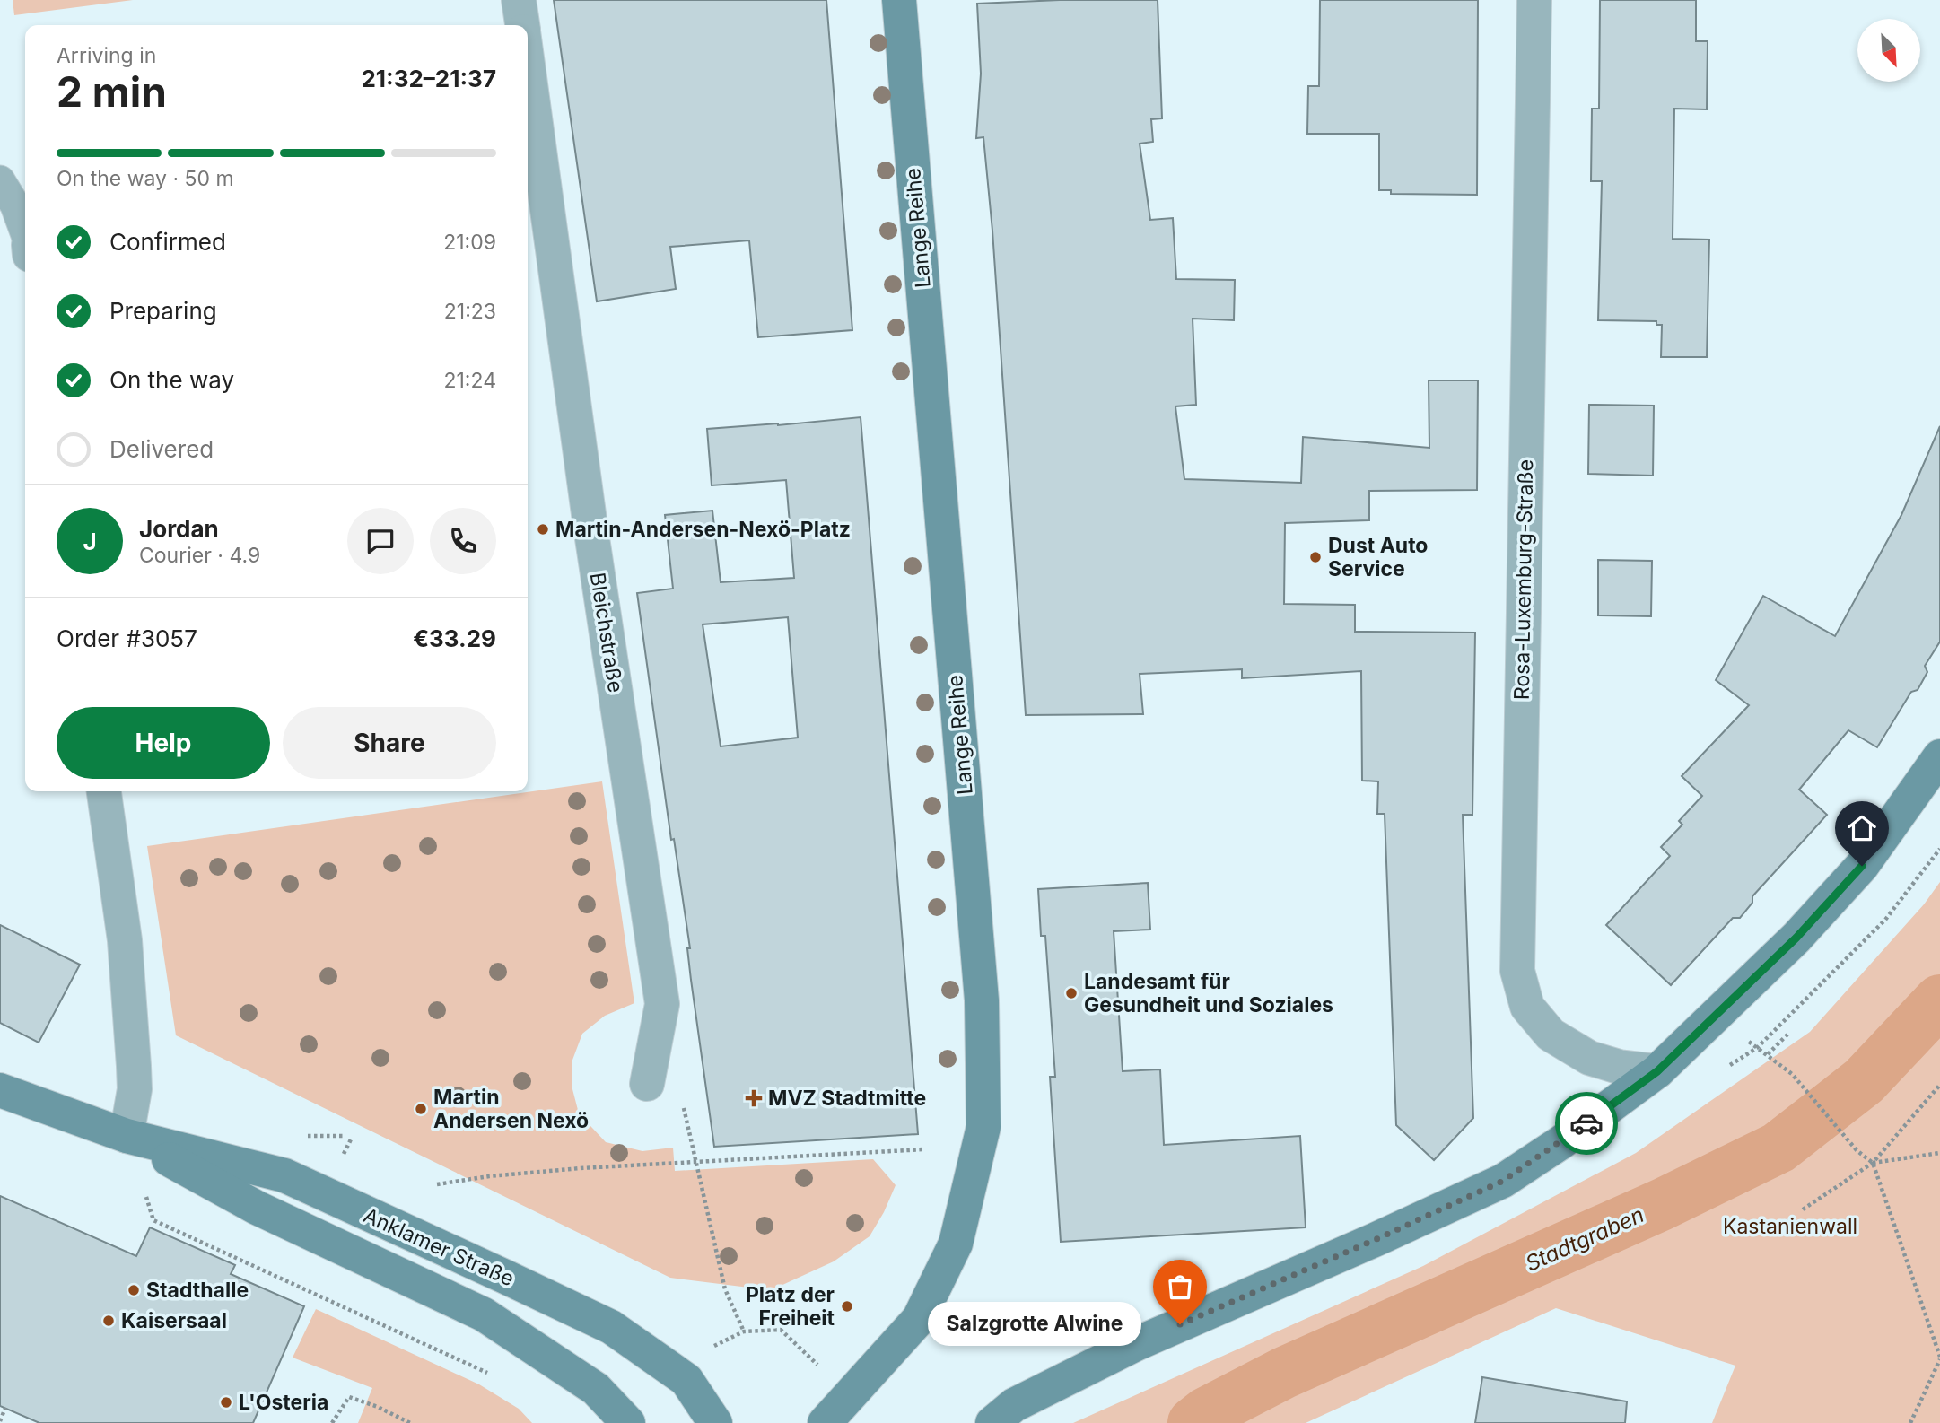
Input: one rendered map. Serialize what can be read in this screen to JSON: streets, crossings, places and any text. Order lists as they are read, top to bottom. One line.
{"streets":{"main road":["Lange Reihe","Anklamer Straße"],"street":["Rosa-Luxemburg-Straße","Bleichstraße"]},"water":["Stadtgraben"],"parks":["Kastanienwall"],"places":{"other":["Martin-Andersen-Nexö-Platz","Dust Auto Service","Landesamt für Gesundheit und Soziales","Martin Andersen Nexö","Stadthalle","Platz der Freiheit","Kaisersaal","Salzgrotte Alwine","L'Osteria"],"health":["MVZ Stadtmitte"]},"north":"bottom right","page":{"heading":["2 min","Arriving in","21:32–21:37"],"panel":["Jordan","Courier · 4.9","Order #3057","€33.29"],"bar":"On the way · 50 m","list":[["Confirmed","21:09"],["Preparing","21:23"],["On the way","21:24"],"Delivered"],"round":"J","buttons":["Help","Share"],"bubble":"Salzgrotte Alwine"}}
